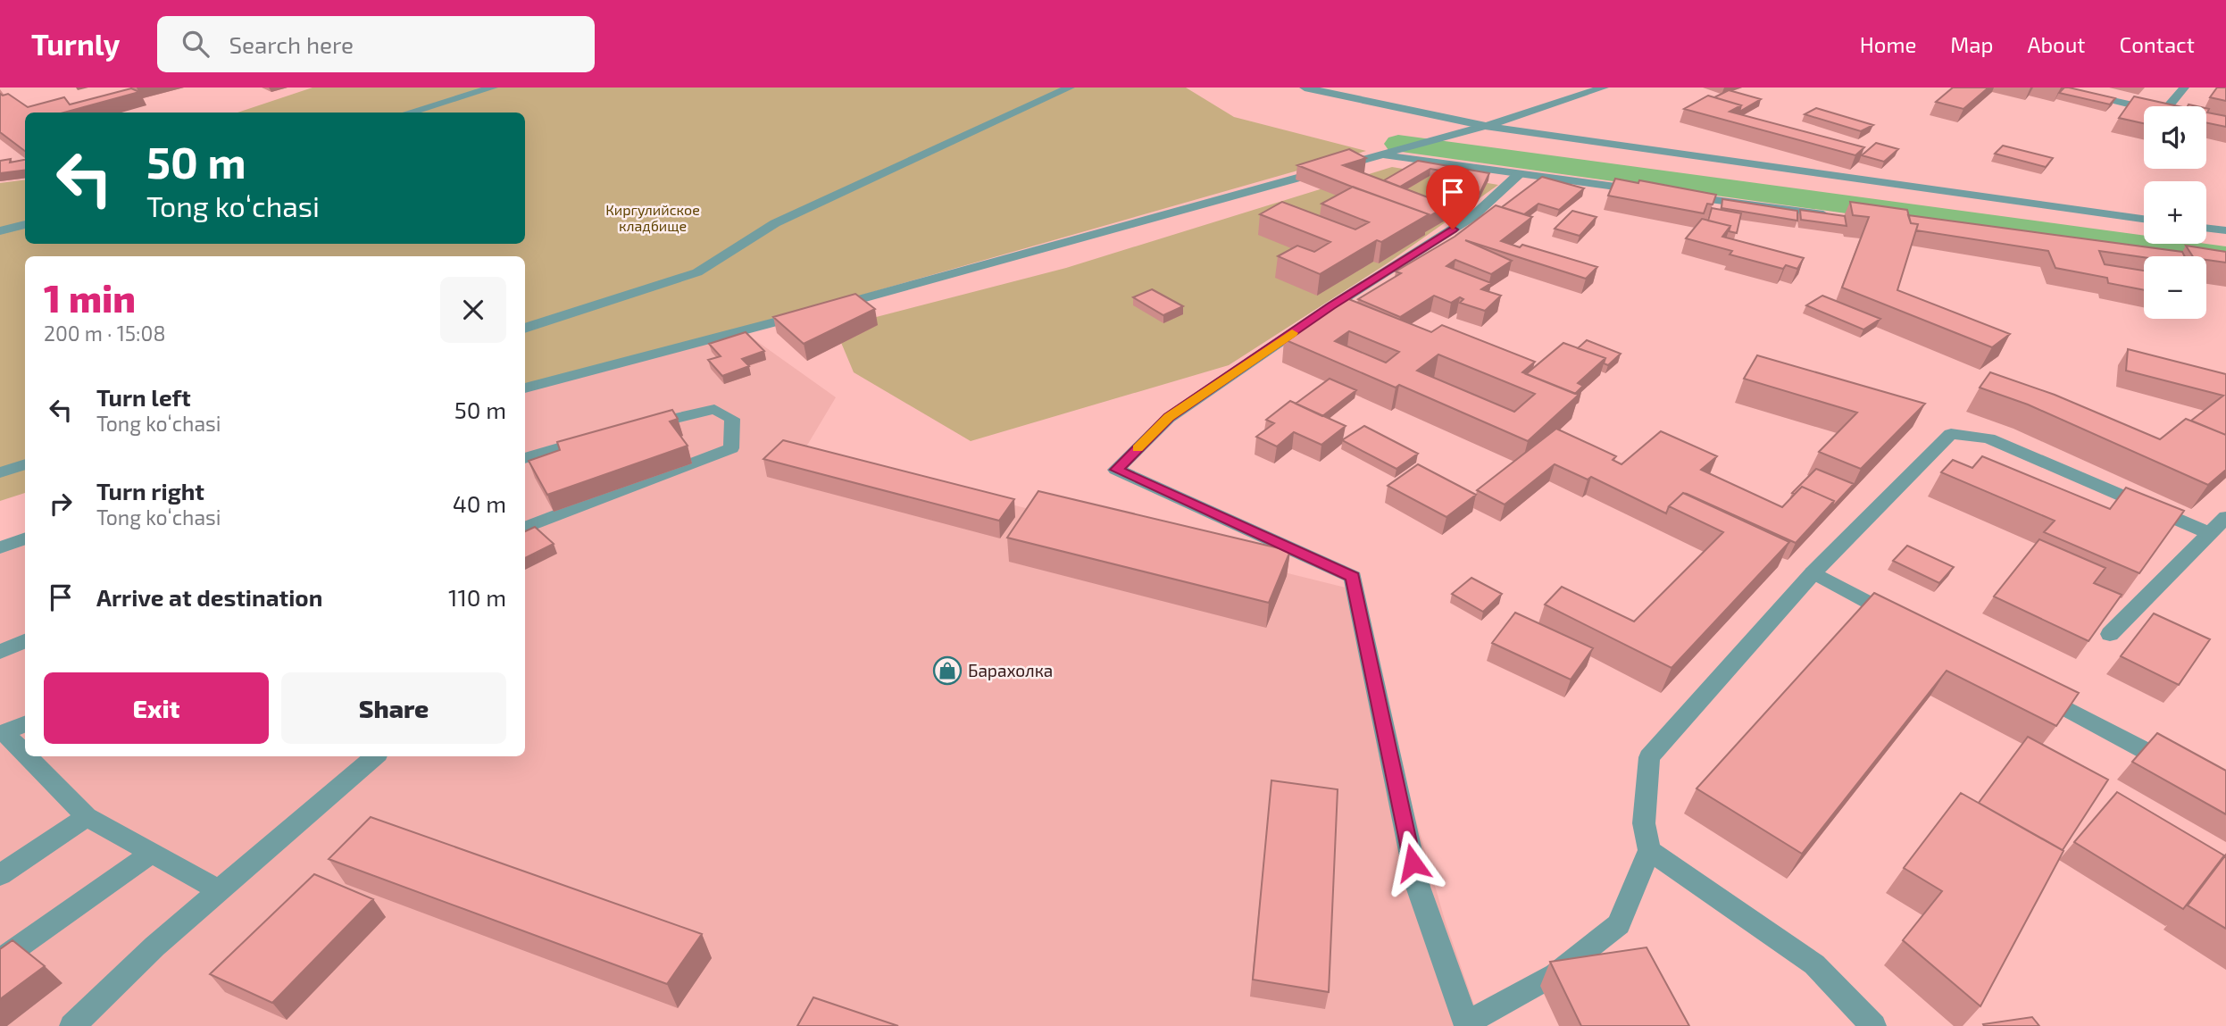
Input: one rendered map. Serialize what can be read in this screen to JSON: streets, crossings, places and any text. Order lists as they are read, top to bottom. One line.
{"parks":["Киргулийское кладбище"],"places":{"shop":["Барахолка"]},"page":{"header":"Turnly","search":"Search here","nav":["Home","Map","About","Contact"],"map_buttons":["+","−"],"turn":["50 m","Tong koʻchasi"],"heading":["1 min","200 m · 15:08"],"list":[{"name":"Turn left","note":"Tong koʻchasi","value":"50 m"},{"name":"Turn right","note":"Tong koʻchasi","value":"40 m"},{"name":"Arrive at destination","value":"110 m"}],"buttons":["Exit","Share"]}}
